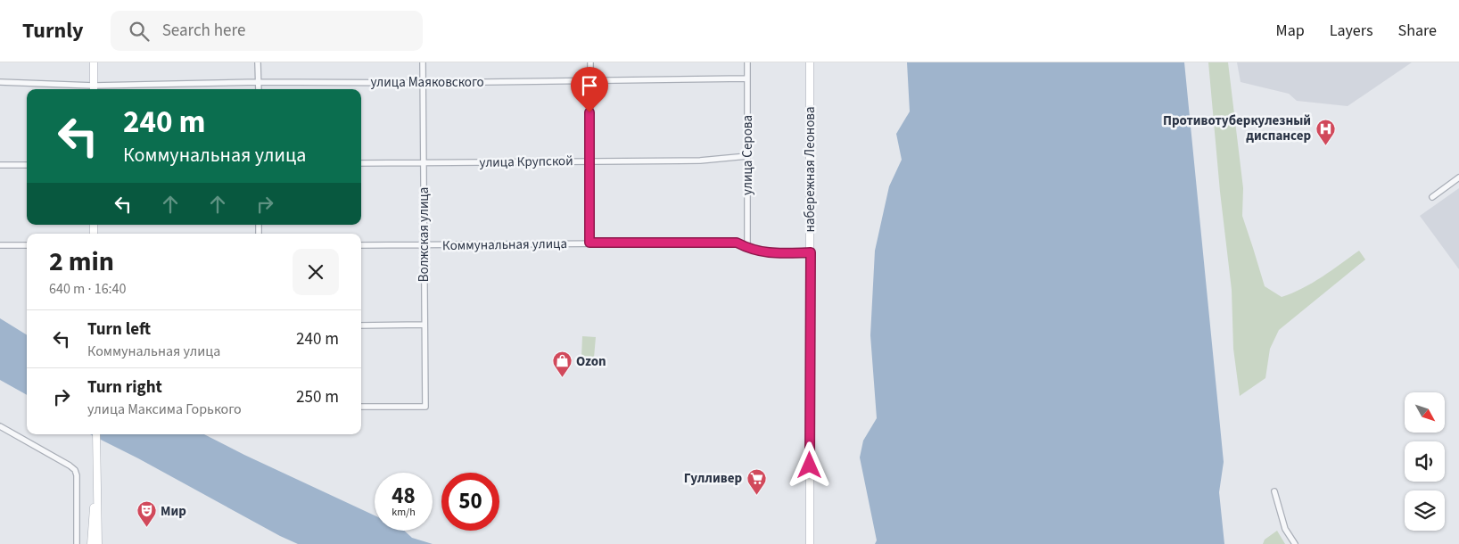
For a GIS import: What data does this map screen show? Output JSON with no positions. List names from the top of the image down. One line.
{"streets":{"main road":["набережная Леонова"],"street":["улица Маяковского","улица Серова","улица Крупской","Волжская улица","Коммунальная улица"]},"crossings":[["улица Маяковского","улица Серова"],["улица Маяковского","Волжская улица"],["улица Серова","улица Крупской"],["улица Серова","Коммунальная улица"],["улица Крупской","Волжская улица"],["набережная Леонова","Коммунальная улица"],["Волжская улица","Коммунальная улица"]],"places":{"hospital":["Противотуберкулезный диспансер"],"shop":["Ozon"],"supermarket":["Гулливер"],"theatre":["Мир"]},"north":"bottom right","page":{"header":"Turnly","search":"Search here","nav":["Map","Layers","Share"],"turn":["240 m","Коммунальная улица"],"heading":["2 min","640 m · 16:40"],"list":[{"name":"Turn left","note":"Коммунальная улица","value":"240 m"},{"name":"Turn right","note":"улица Максима Горького","value":"250 m"}],"speed":"48 km/h","limit":"50"}}
